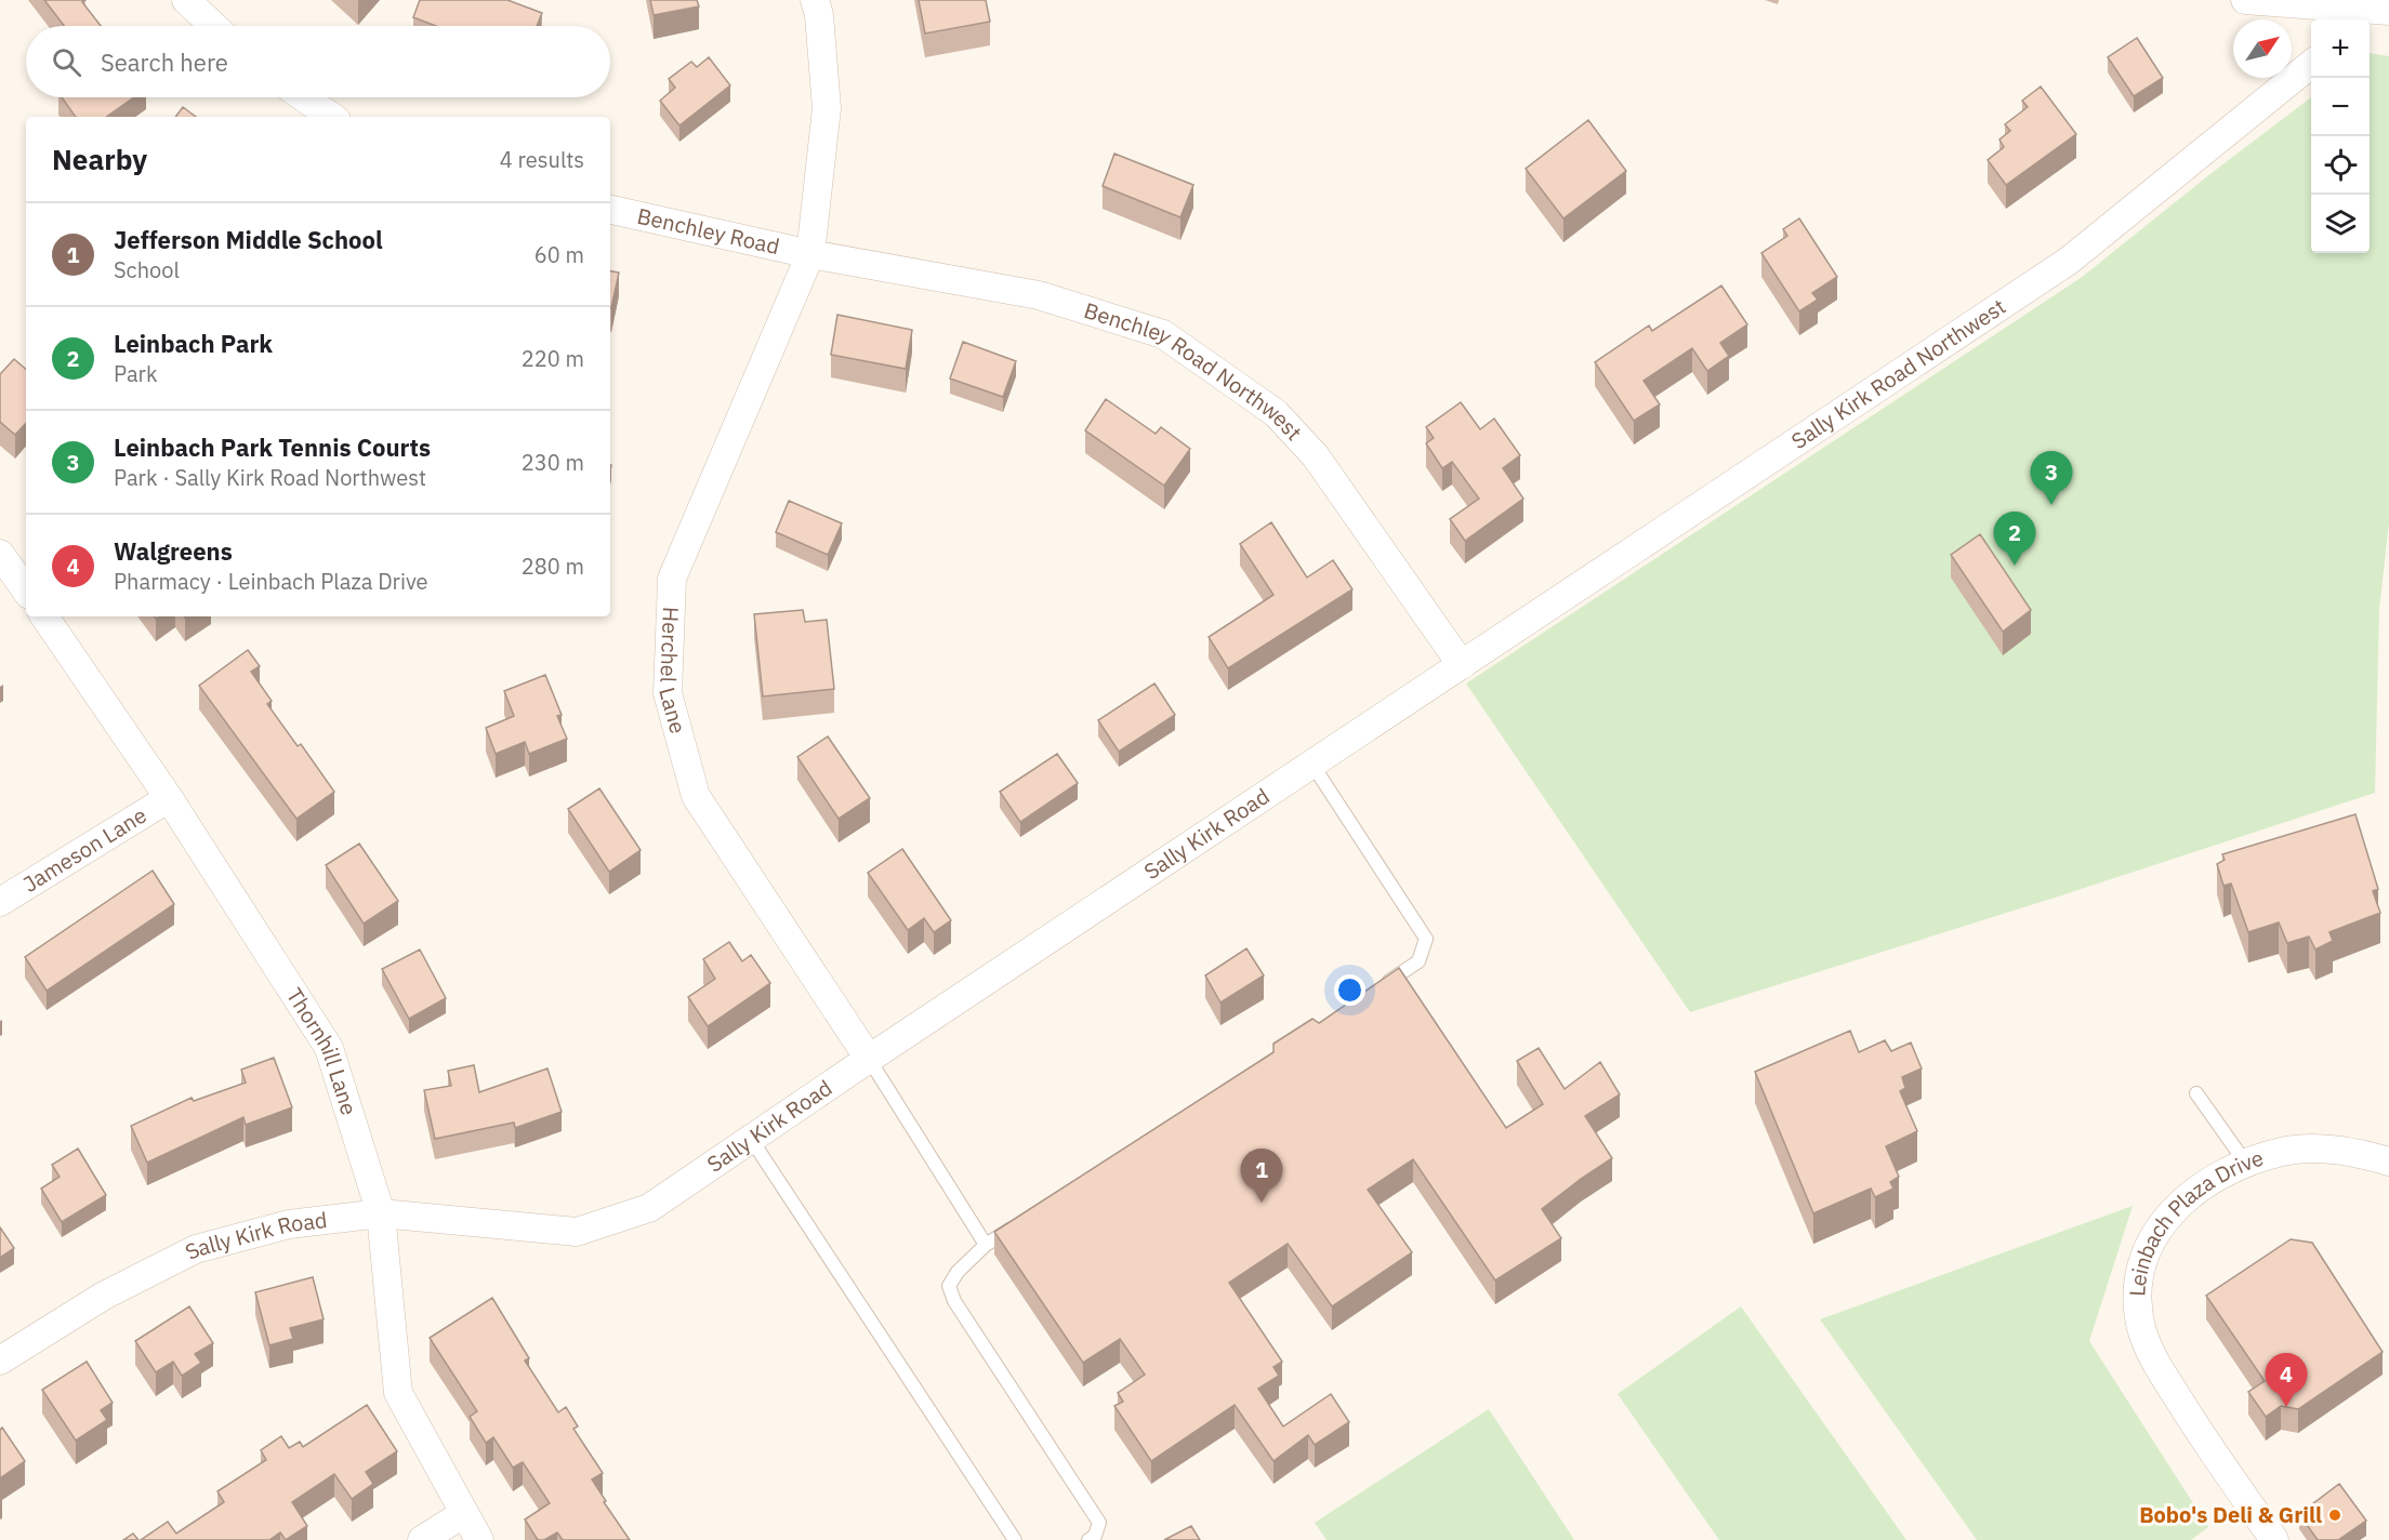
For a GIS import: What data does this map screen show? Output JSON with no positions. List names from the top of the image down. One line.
{"streets":{"street":["Benchley Road","Sally Kirk Road Northwest","Benchley Road Northwest","Herchel Lane","Sally Kirk Road","Jameson Lane","Thornhill Lane","Leinbach Plaza Drive"]},"crossings":[["Benchley Road","Benchley Road Northwest"],["Benchley Road","Herchel Lane"],["Sally Kirk Road Northwest","Benchley Road Northwest"],["Sally Kirk Road Northwest","Sally Kirk Road"],["Benchley Road Northwest","Herchel Lane"],["Benchley Road Northwest","Sally Kirk Road"],["Herchel Lane","Sally Kirk Road"],["Sally Kirk Road","Thornhill Lane"],["Jameson Lane","Thornhill Lane"]],"places":["Bobo's Deli & Grill"],"north":"top right","page":{"map_buttons":["+","−"],"search":"Search here","heading":["Nearby","4 results"],"list":[{"mark":"1","name":"Jefferson Middle School","note":"School","value":"60 m"},{"mark":"2","name":"Leinbach Park","note":"Park","value":"220 m"},{"mark":"3","name":"Leinbach Park Tennis Courts","note":"Park · Sally Kirk Road Northwest","value":"230 m"},{"mark":"4","name":"Walgreens","note":"Pharmacy · Leinbach Plaza Drive","value":"280 m"}],"pins":["3","2","1","4"]}}
